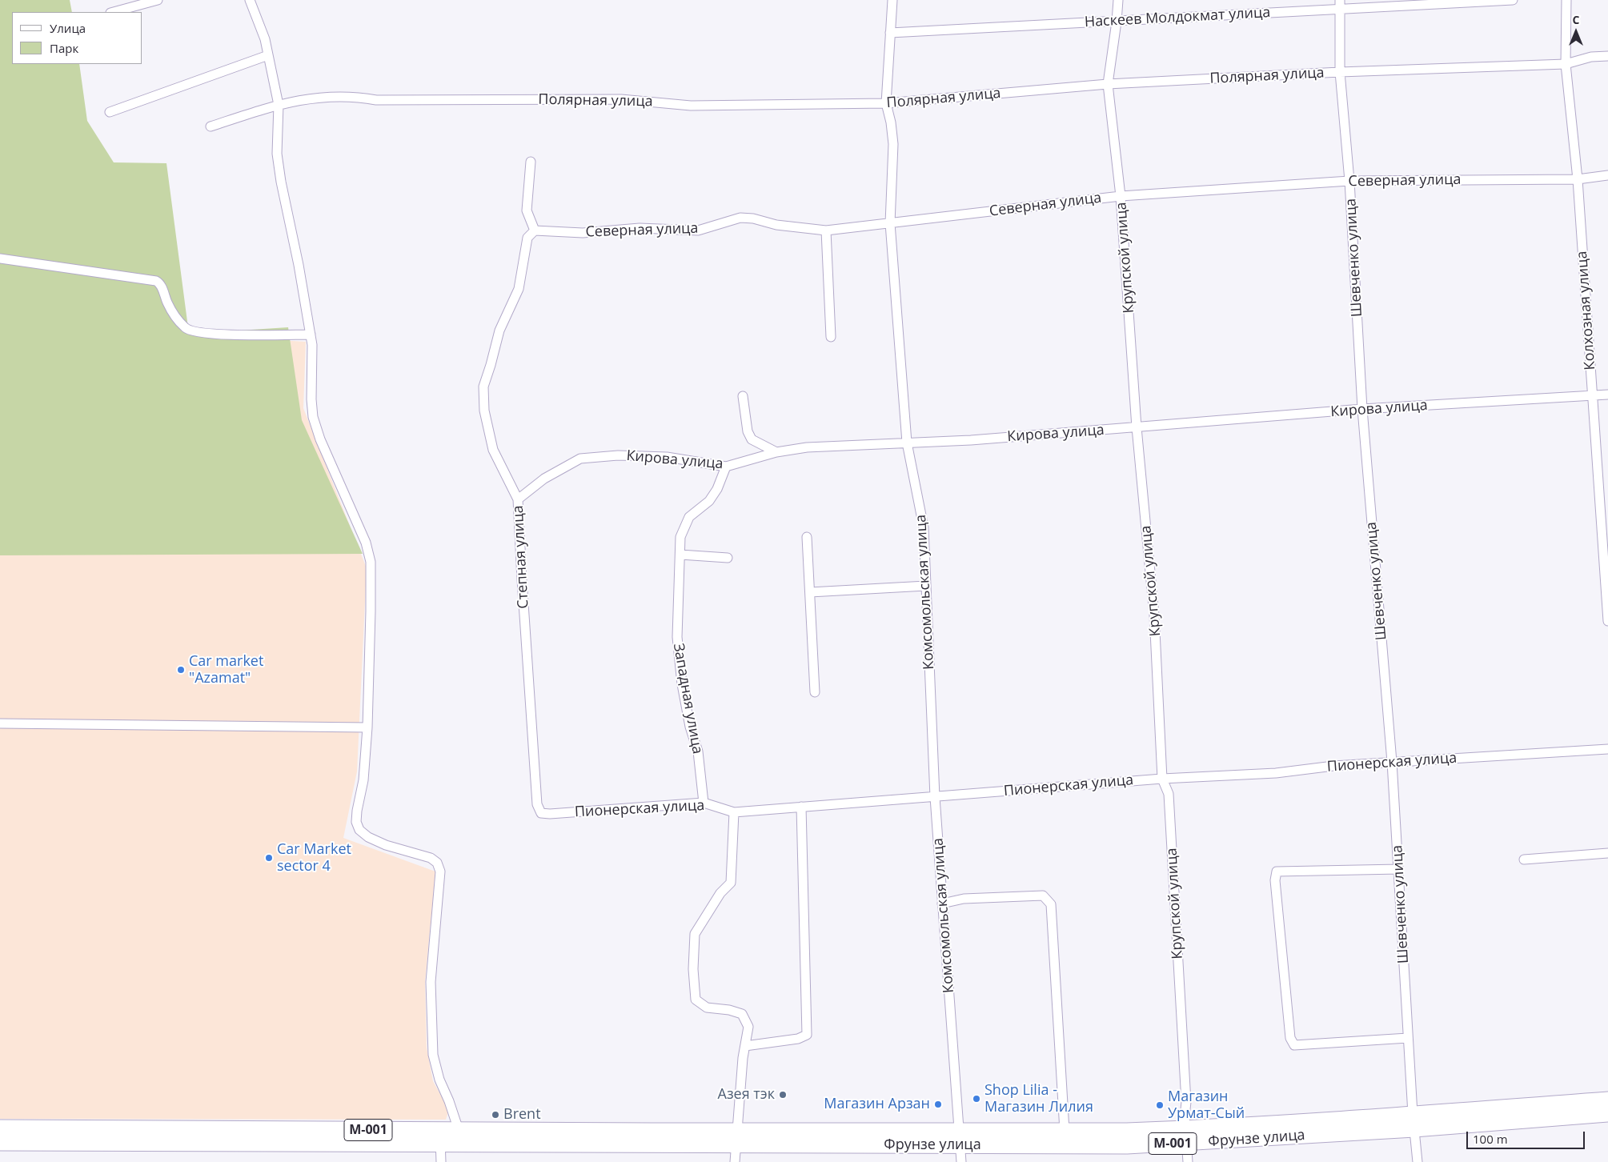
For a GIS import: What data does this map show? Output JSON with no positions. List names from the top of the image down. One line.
{"streets":{"main road":["M-001","Фрунзе улица"],"street":["Наскеев Молдокмат улица","Полярная улица","Северная улица","Крупской улица","Шевченко улица","Колхозная улица","Кирова улица","Степная улица","Комсомольская улица","Западная улица","Пионерская улица"]},"crossings":[["Наскеев Молдокмат улица","Крупской улица"],["Наскеев Молдокмат улица","Шевченко улица"],["Наскеев Молдокмат улица","Комсомольская улица"],["Полярная улица","Крупской улица"],["Полярная улица","Шевченко улица"],["Полярная улица","Колхозная улица"],["Полярная улица","Комсомольская улица"],["Северная улица","Крупской улица"],["Северная улица","Шевченко улица"],["Северная улица","Колхозная улица"],["Северная улица","Степная улица"],["Северная улица","Комсомольская улица"],["Крупской улица","Кирова улица"],["Крупской улица","Пионерская улица"],["Крупской улица","Фрунзе улица"],["Шевченко улица","Кирова улица"],["Шевченко улица","Пионерская улица"],["Шевченко улица","Фрунзе улица"],["Колхозная улица","Кирова улица"],["Кирова улица","Степная улица"],["Кирова улица","Комсомольская улица"],["Кирова улица","Западная улица"],["Степная улица","Пионерская улица"],["Комсомольская улица","Пионерская улица"],["Комсомольская улица","Фрунзе улица"],["Западная улица","Пионерская улица"],["M-001","Фрунзе улица"]],"places":["Car market \"Azamat\"","Car Market sector 4","Азея тэк","Shop Lilia - Магазин Лилия","Магазин Арзан","Магазин Урмат-Сый","Brent"],"legend":["Улица","Парк"],"scale_bar":"100 m","north":"top"}
